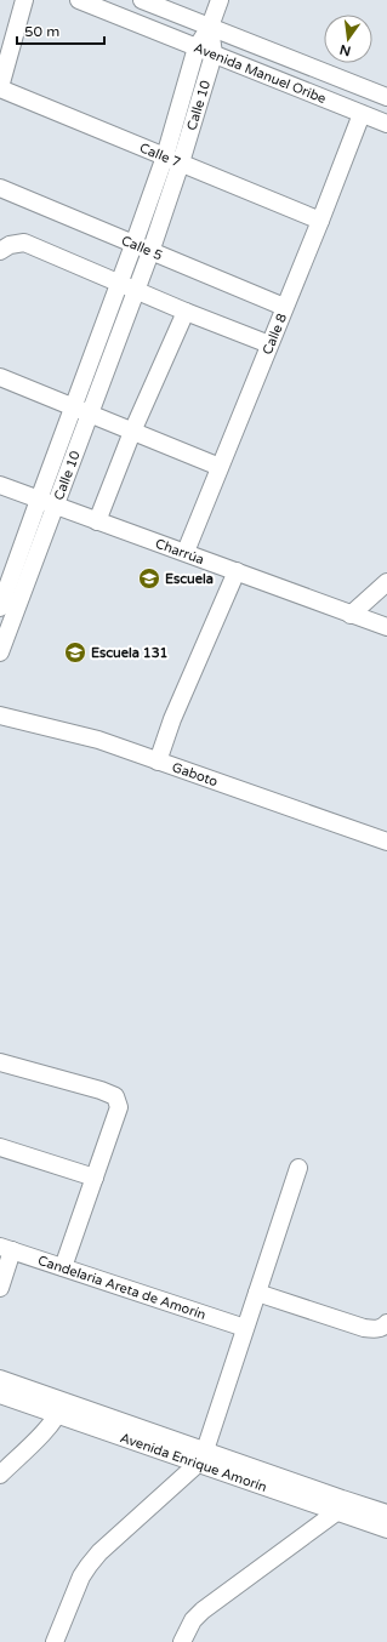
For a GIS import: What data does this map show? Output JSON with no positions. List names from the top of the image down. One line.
{"streets":{"street":["Avenida Manuel Oribe","Calle 10","Calle 7","Calle 5","Calle 8","Charrúa","Gaboto","Candelaria Areta de Amorín","Avenida Enrique Amorín"]},"crossings":[["Avenida Manuel Oribe","Calle 10"],["Avenida Manuel Oribe","Calle 8"],["Calle 10","Calle 7"],["Calle 10","Calle 5"],["Calle 10","Charrúa"],["Calle 7","Calle 8"],["Calle 5","Calle 8"],["Calle 8","Charrúa"]],"places":{"school or university":["Escuela","Escuela 131"]},"scale_bar":"50 m","north":"bottom"}
